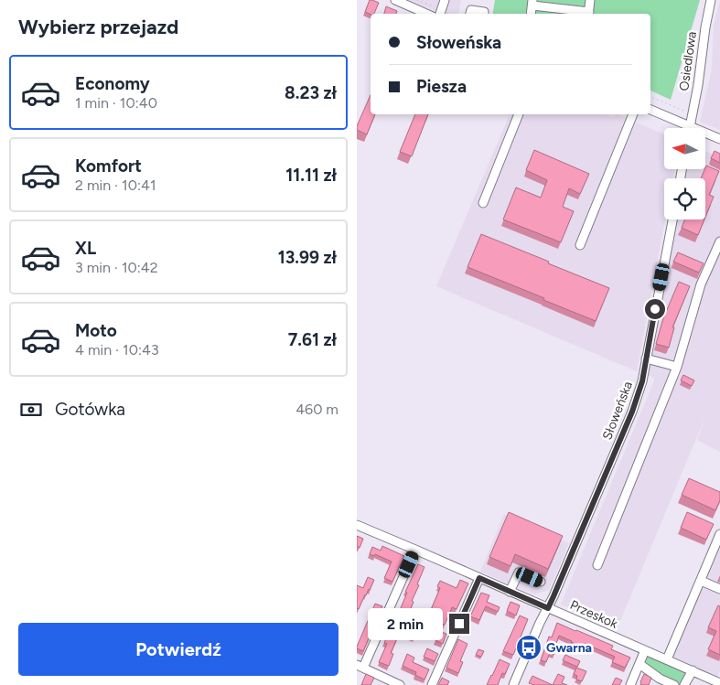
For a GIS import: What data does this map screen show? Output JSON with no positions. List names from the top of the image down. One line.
{"streets":{"street":["Osiedlowa","Słoweńska","Przeskok"]},"crossings":[["Słoweńska","Przeskok"]],"places":{"bus stop":["Gwarna"]},"north":"left","page":{"heading":"Wybierz przejazd","banner":["Słoweńska","Piesza"],"list":[{"name":"Economy","note":"1 min · 10:40","value":"8.23 zł"},{"name":"Komfort","note":"2 min · 10:41","value":"11.11 zł"},{"name":"XL","note":"3 min · 10:42","value":"13.99 zł"},{"name":"Moto","note":"4 min · 10:43","value":"7.61 zł"}],"pay":["Gotówka","460 m"],"bubble":"2 min","buttons":"Potwierdź"}}
